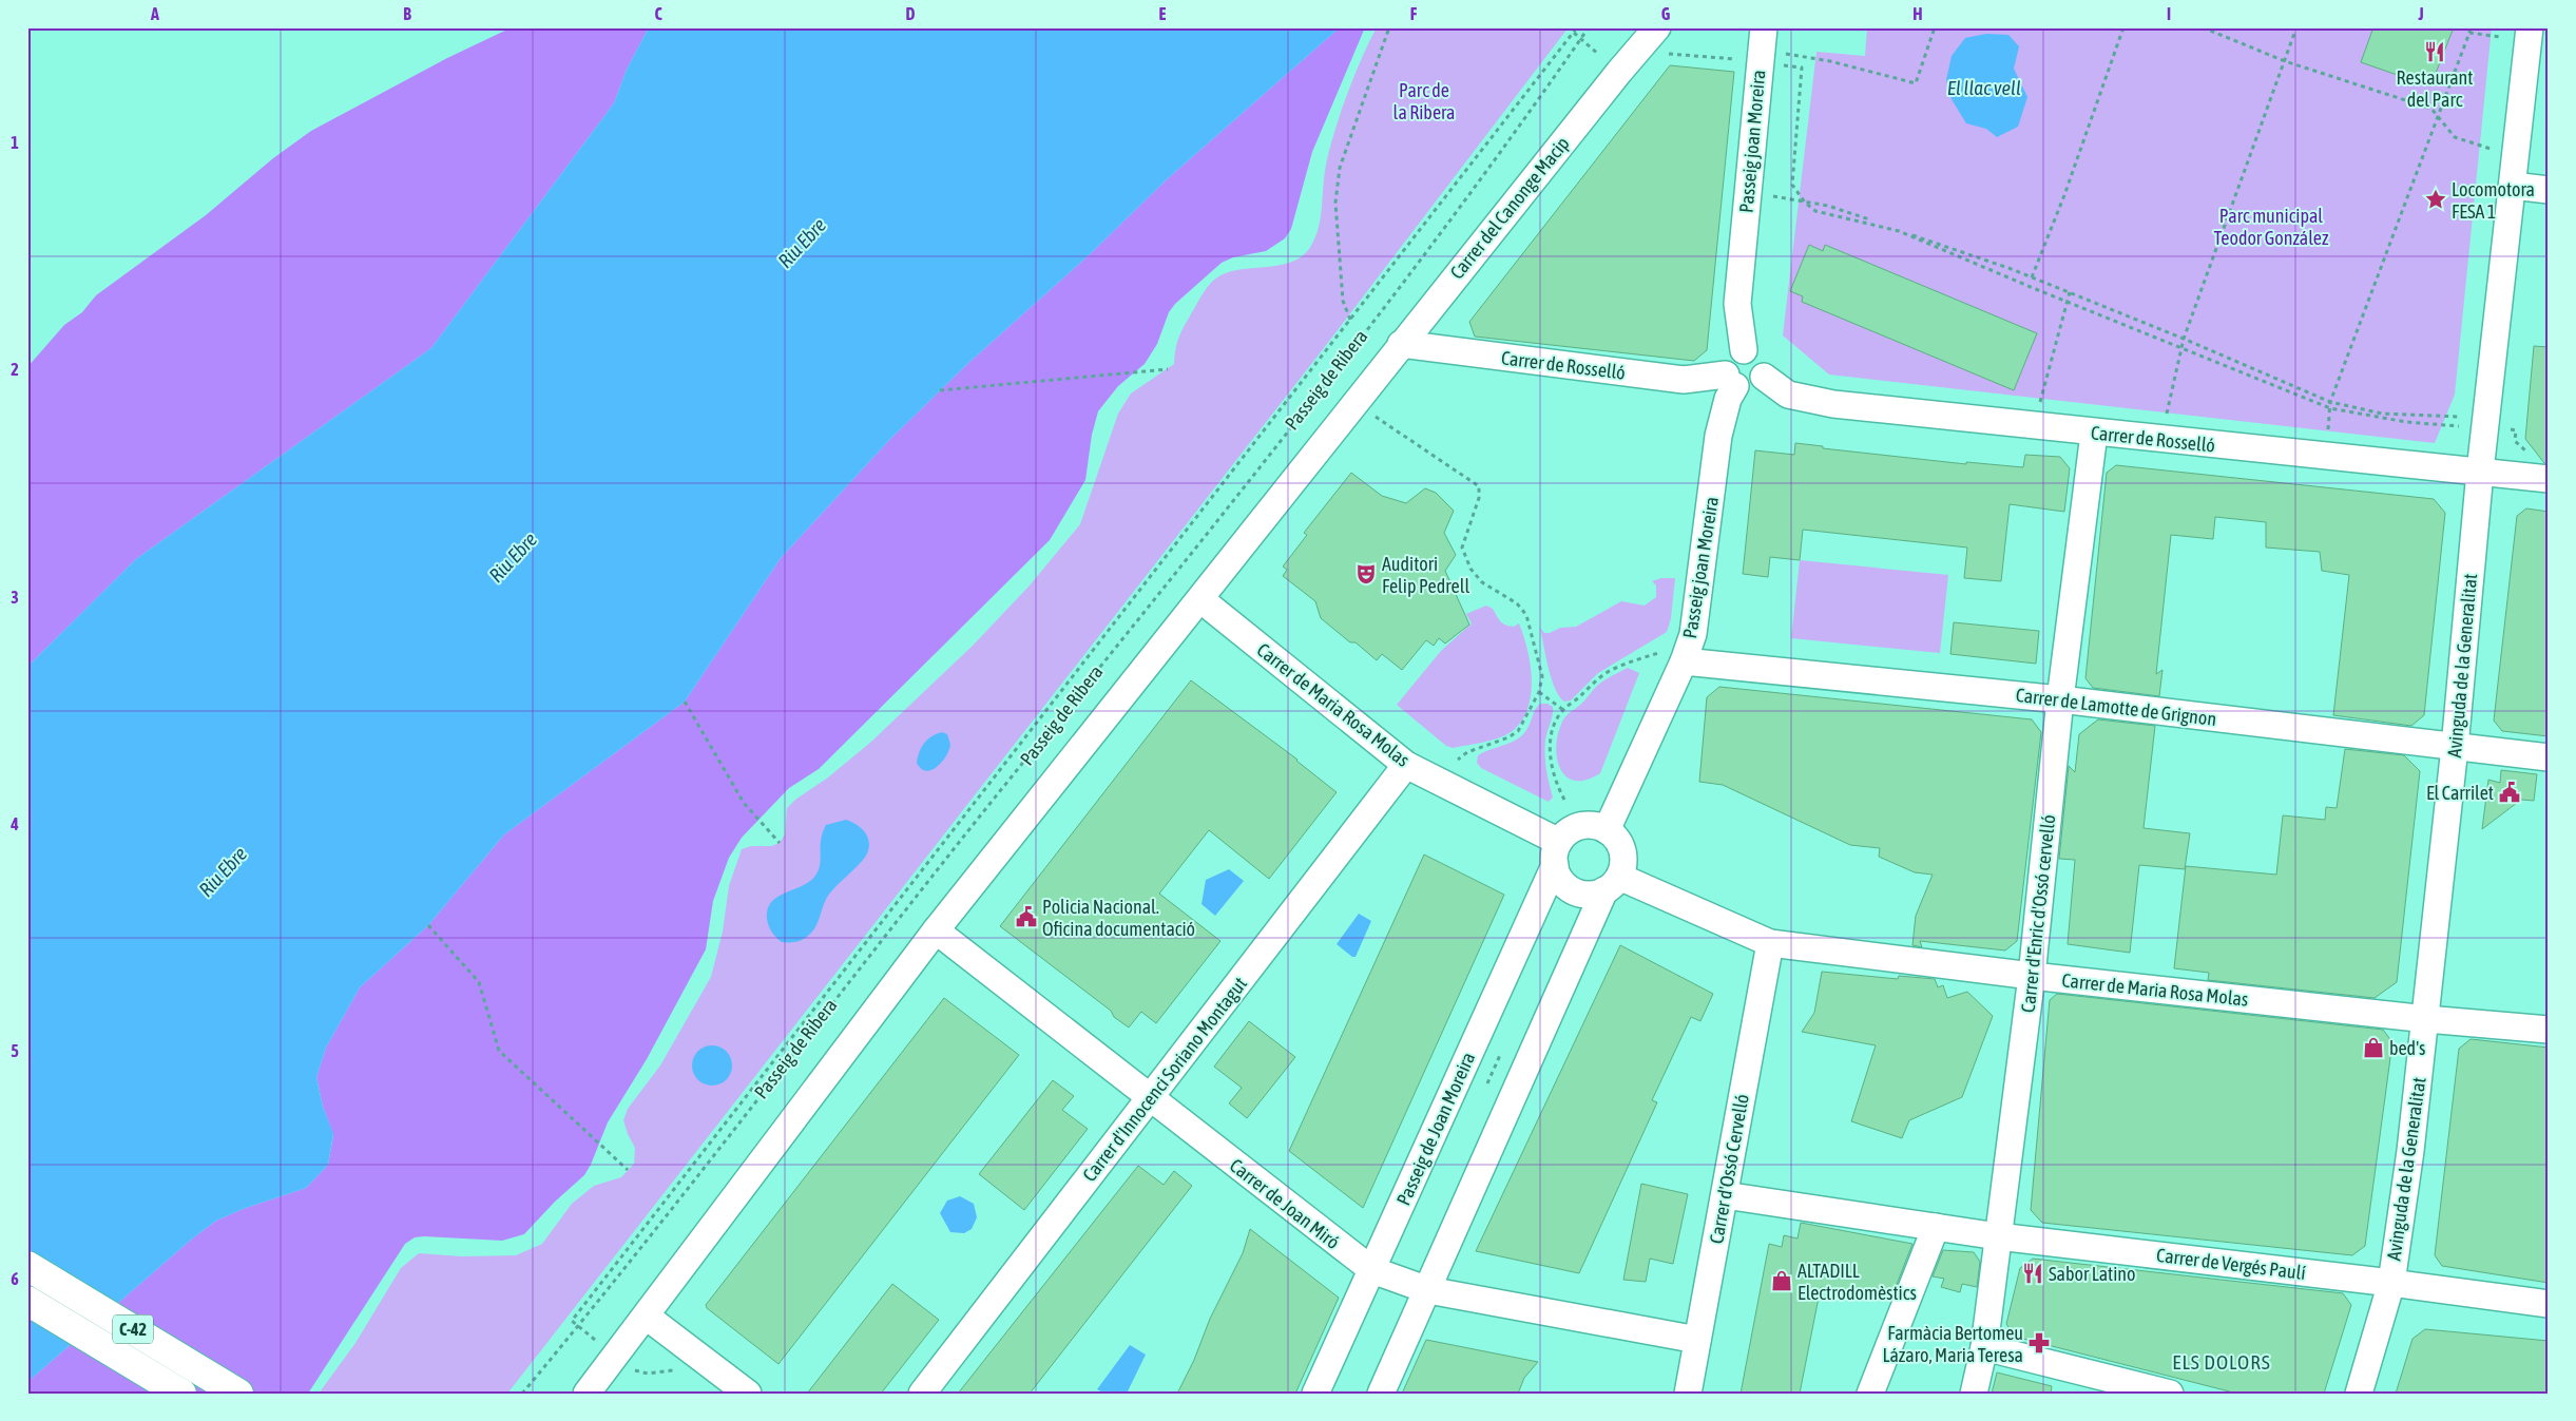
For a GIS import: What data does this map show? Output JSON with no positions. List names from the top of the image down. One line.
{"streets":{"main road":["C-42"],"street":["Passeig joan Moreira","Carrer del Canonge Macip","Carrer de Rosselló","Passeig de Ribera","Avinguda de la Generalitat","Carrer de Maria Rosa Molas","Carrer de Lamotte de Grignon","Carrer d'Enric d'Ossó cervelló","Carrer d'Innocenci Soriano Montagut","Passeig de Joan Moreira","Carrer d'Ossó Cervelló","Carrer de Joan Miró","Carrer de Vergés Paulí"]},"crossings":[["Passeig joan Moreira","Carrer de Rosselló"],["Passeig joan Moreira","Carrer de Maria Rosa Molas"],["Passeig joan Moreira","Carrer de Lamotte de Grignon"],["Passeig joan Moreira","Passeig de Joan Moreira"],["Carrer del Canonge Macip","Carrer de Rosselló"],["Carrer del Canonge Macip","Passeig de Ribera"],["Carrer de Rosselló","Passeig de Ribera"],["Carrer de Rosselló","Avinguda de la Generalitat"],["Carrer de Rosselló","Carrer d'Enric d'Ossó cervelló"],["Passeig de Ribera","Carrer de Maria Rosa Molas"],["Passeig de Ribera","Carrer de Joan Miró"],["Avinguda de la Generalitat","Carrer de Maria Rosa Molas"],["Avinguda de la Generalitat","Carrer de Lamotte de Grignon"],["Avinguda de la Generalitat","Carrer de Vergés Paulí"],["Carrer de Maria Rosa Molas","Carrer d'Enric d'Ossó cervelló"],["Carrer de Maria Rosa Molas","Carrer d'Innocenci Soriano Montagut"],["Carrer de Maria Rosa Molas","Passeig de Joan Moreira"],["Carrer de Maria Rosa Molas","Carrer d'Ossó Cervelló"],["Carrer de Lamotte de Grignon","Carrer d'Enric d'Ossó cervelló"],["Carrer d'Enric d'Ossó cervelló","Carrer de Vergés Paulí"],["Carrer d'Innocenci Soriano Montagut","Carrer de Joan Miró"],["Passeig de Joan Moreira","Carrer de Joan Miró"],["Carrer d'Ossó Cervelló","Carrer de Joan Miró"],["Carrer d'Ossó Cervelló","Carrer de Vergés Paulí"]],"districts":["ELS DOLORS"],"water":["El llac vell","Riu Ebre"],"parks":["Parc de la Ribera","Parc municipal Teodor González"],"places":{"restaurant":["Restaurant del Parc","Sabor Latino"],"place":["Locomotora FESA 1"],"theatre":["Auditori Felip Pedrell"],"public building":["El Carrilet","Policia Nacional. Oficina documentació"],"shop":["bed's","ALTADILL Electrodomèstics"],"pharmacy":["Farmàcia Bertomeu Lázaro, Maria Teresa"]},"grid":{"columns":["A","B","C","D","E","F","G","H","I","J"],"rows":["1","2","3","4","5","6"]}}
